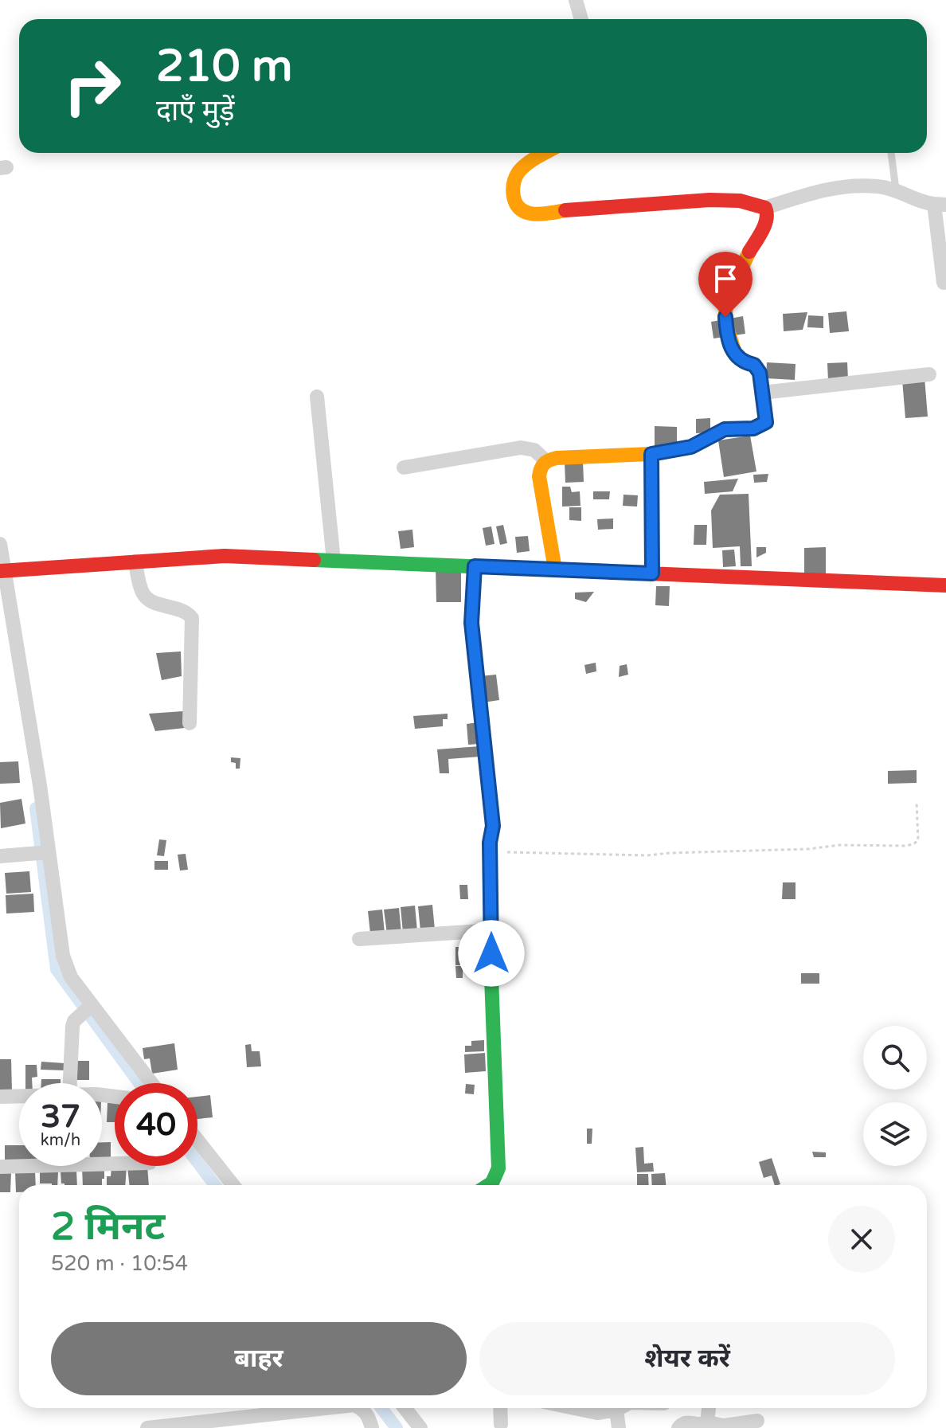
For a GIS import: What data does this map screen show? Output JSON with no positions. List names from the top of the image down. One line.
{"page":{"turn":["210 m","दाएँ मुड़ें"],"speed":"37 km/h","limit":"40","heading":["2 मिनट","520 m · 10:54"],"buttons":["बाहर","शेयर करें"]}}
